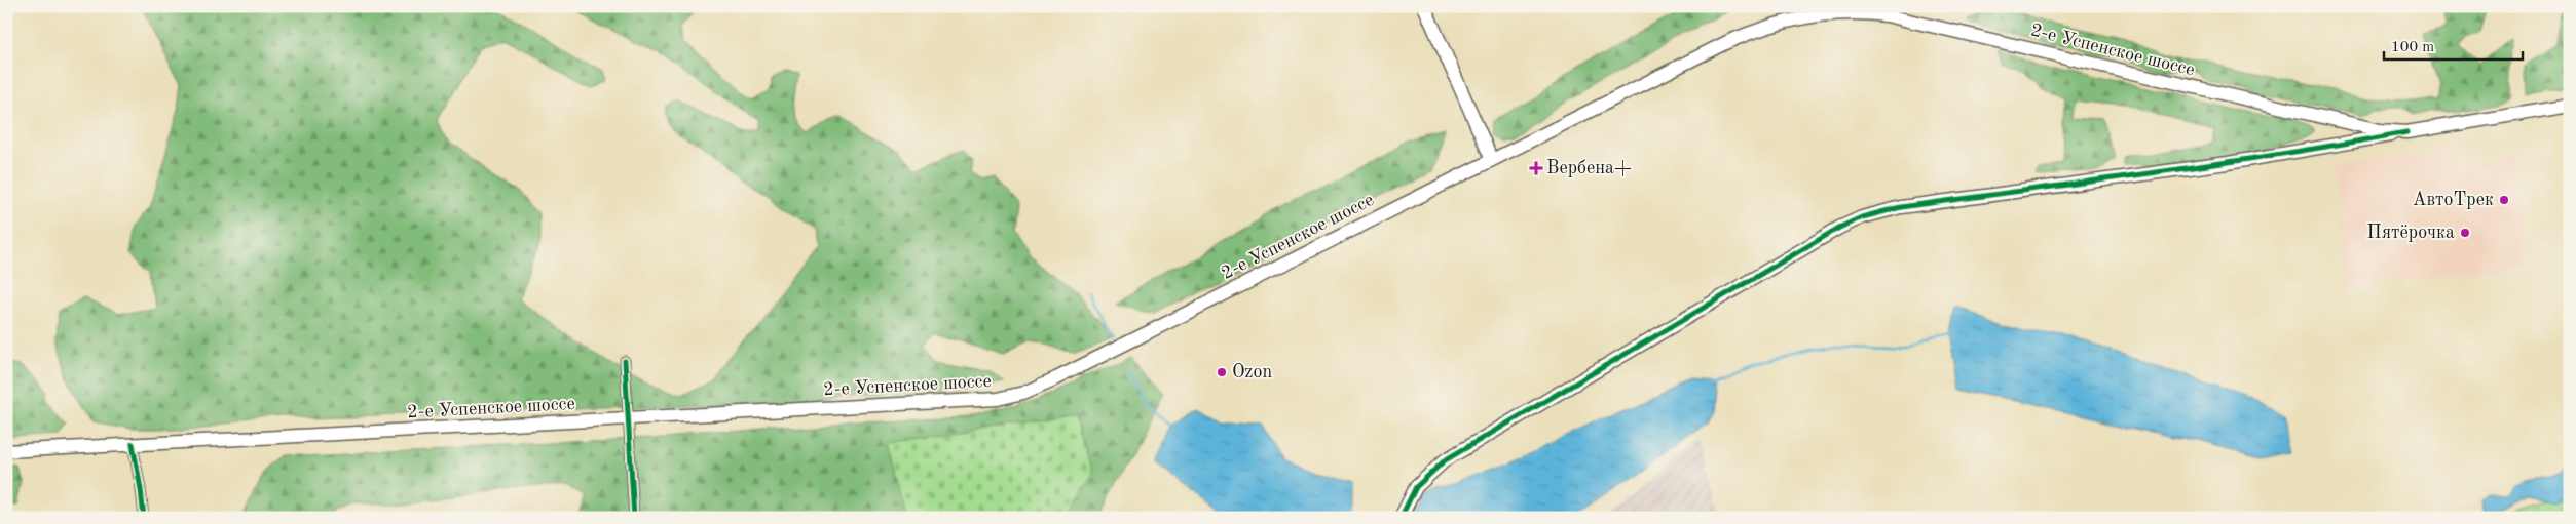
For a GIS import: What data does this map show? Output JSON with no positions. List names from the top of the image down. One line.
{"streets":{"main road":["2-е Успенское шоссе"]},"places":{"health":["Вербена+"],"other":["АвтоТрек","Пятёрочка","Ozon"]},"scale_bar":"100 m"}
